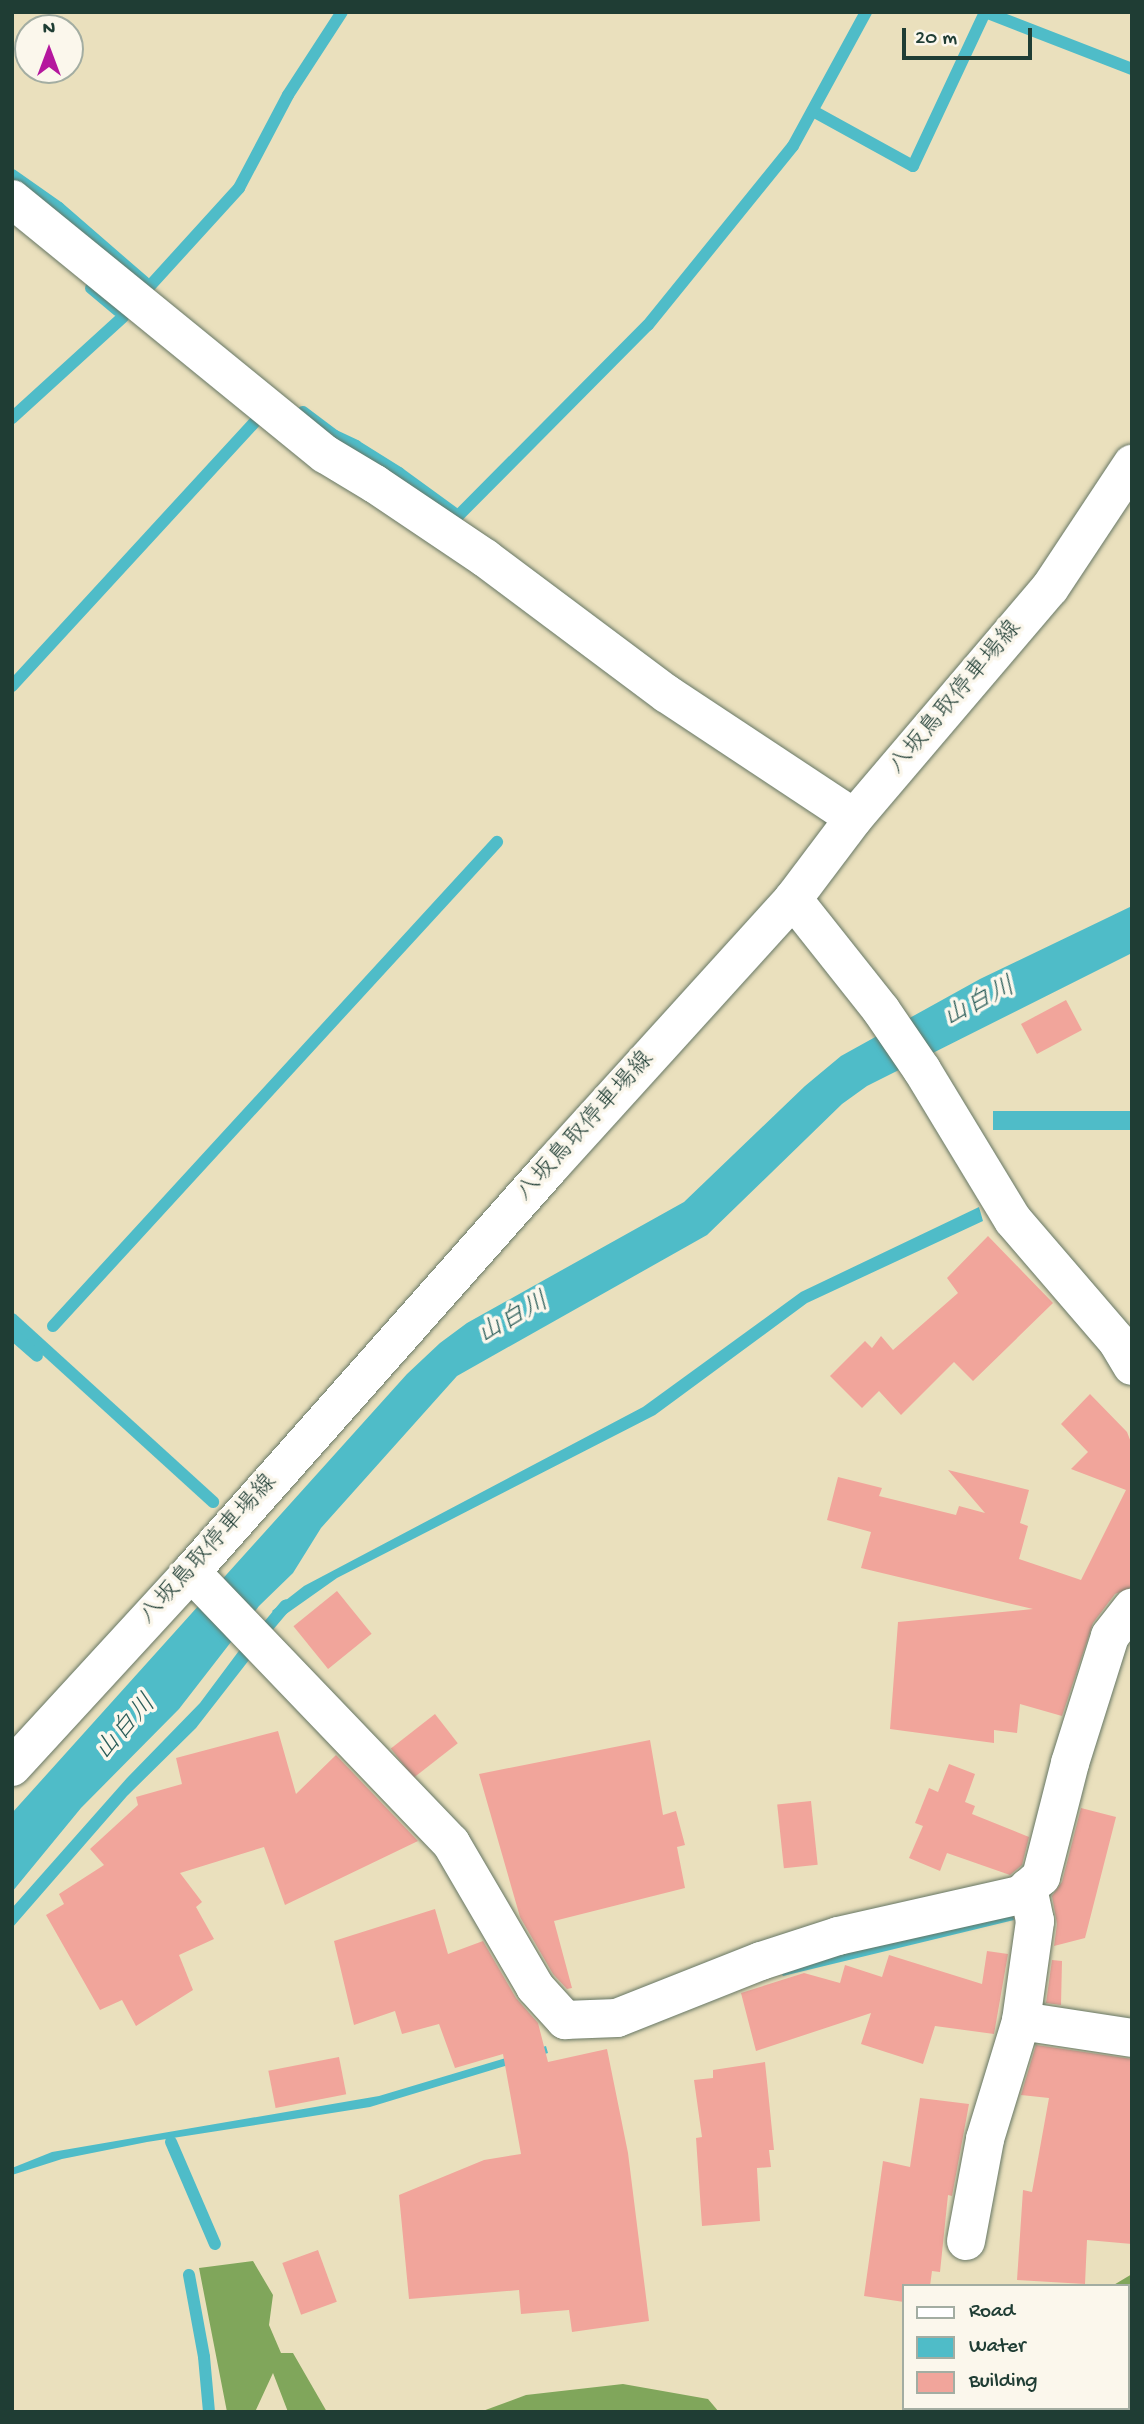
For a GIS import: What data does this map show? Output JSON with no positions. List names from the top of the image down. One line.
{"streets":{"street":["八坂鳥取停車場線"]},"water":["山白川"],"legend":["Road","Water","Building"],"scale_bar":"20 m","north":"top"}
